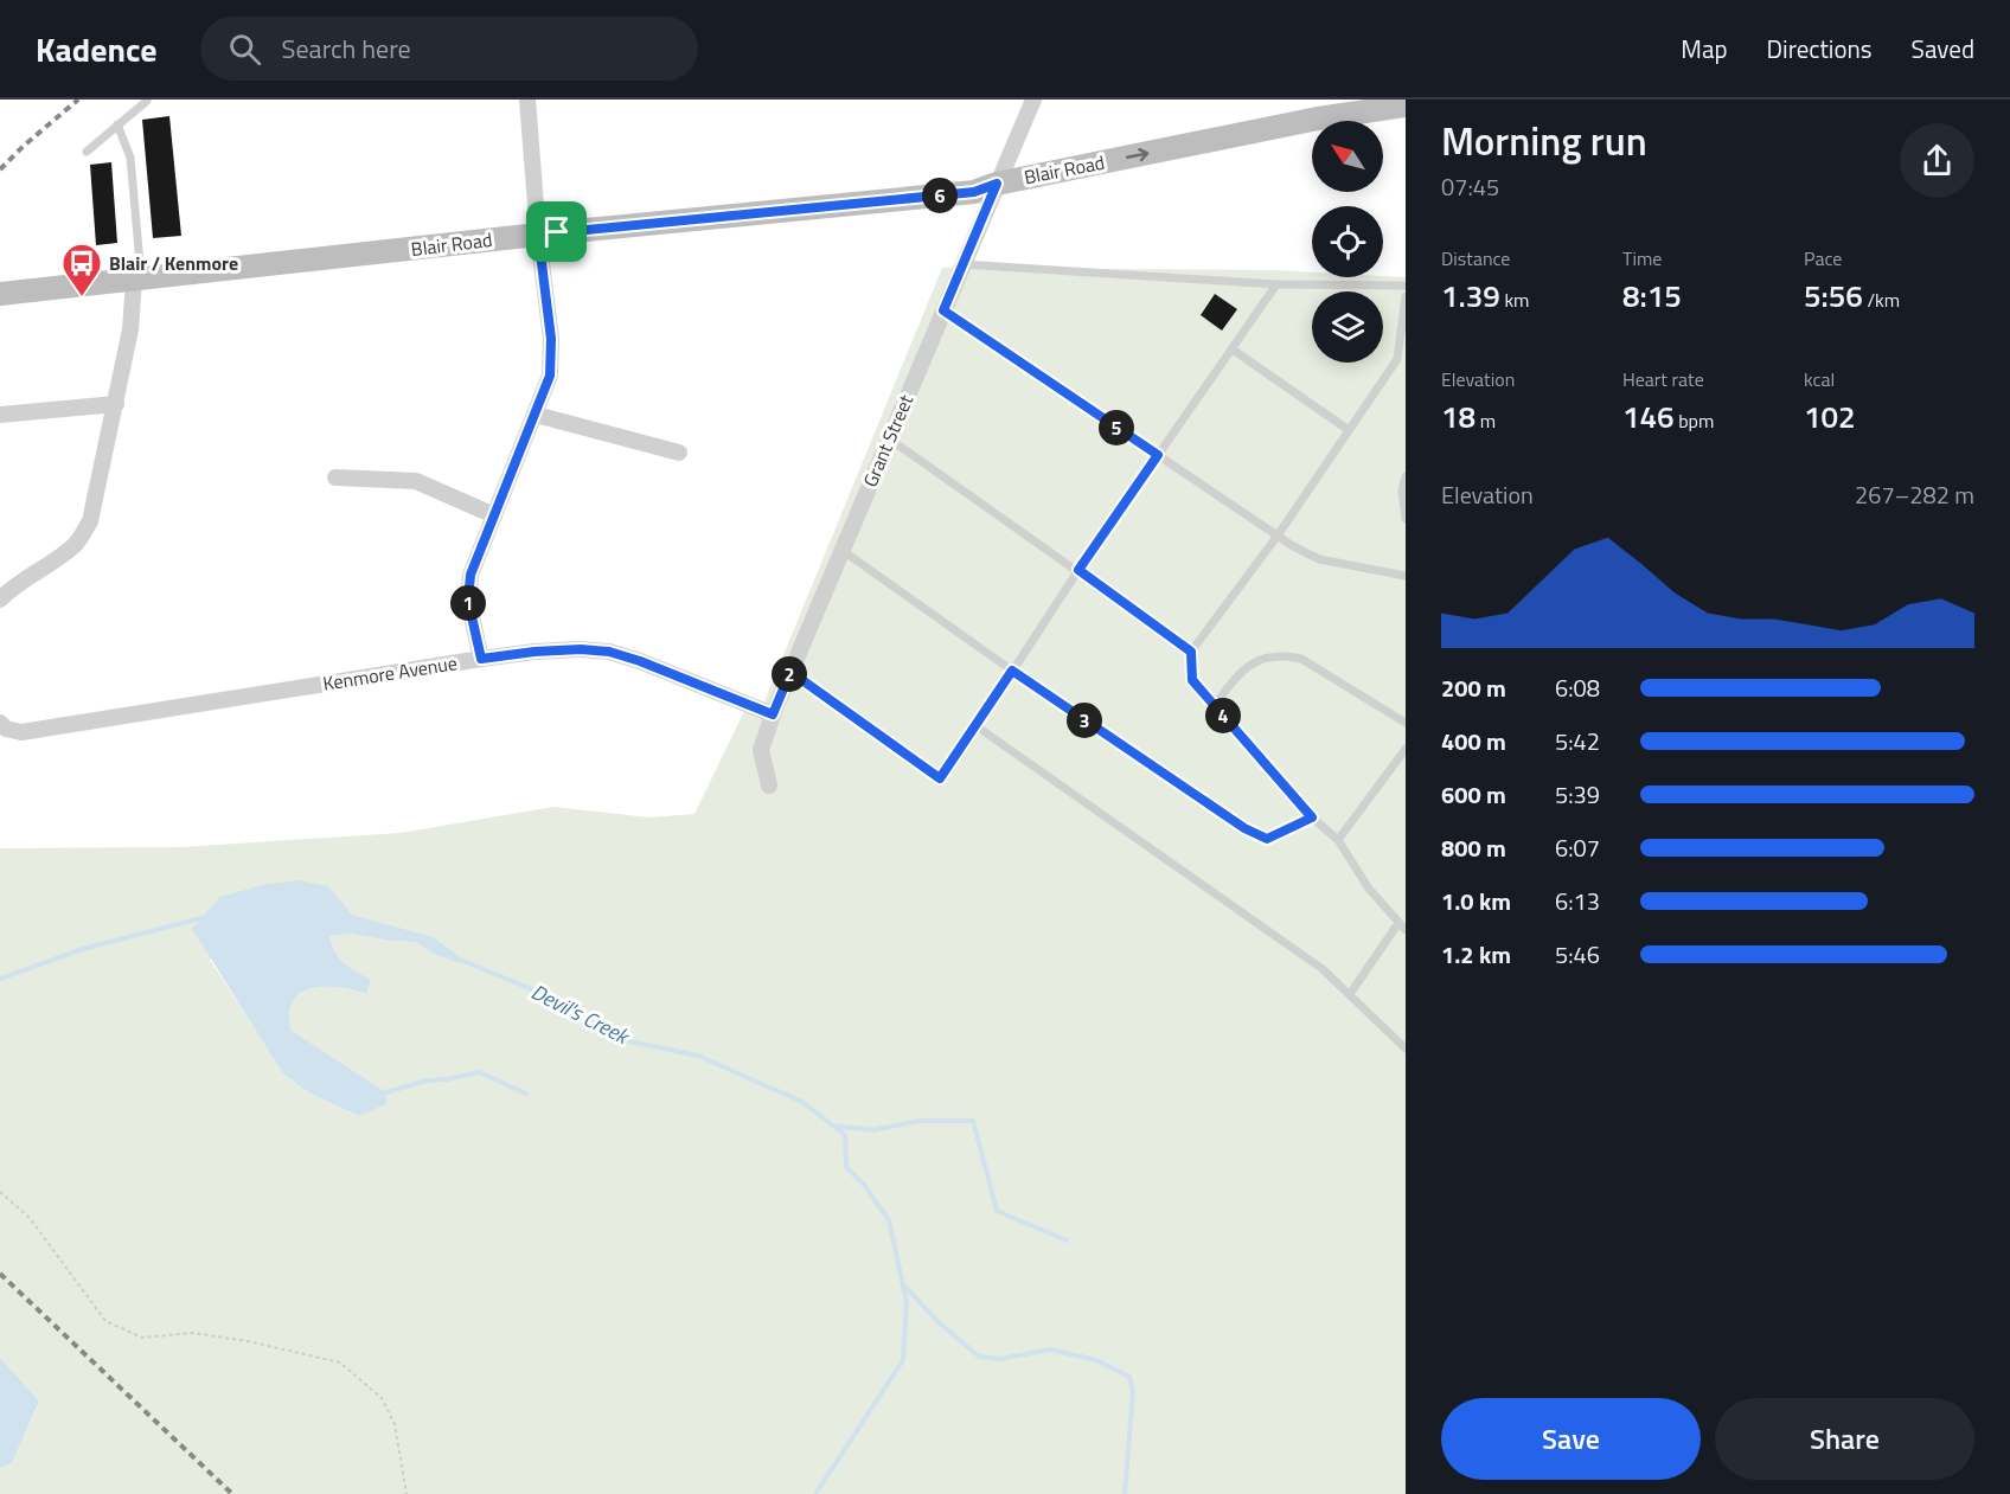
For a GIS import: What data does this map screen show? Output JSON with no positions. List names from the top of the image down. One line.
{"streets":{"street":["Blair Road","Grant Street","Kenmore Avenue"]},"crossings":[["Blair Road","Grant Street"],["Grant Street","Kenmore Avenue"]],"water":["Devil's Creek"],"places":{"bus stop":["Blair / Kenmore"]},"north":"top left","page":{"header":"Kadence","search":"Search here","nav":["Map","Directions","Saved"],"heading":["Morning run","07:45"],"pins":["6","5","1","2","4","3"],"stats":[["Distance","1.39 km"],["Time","8:15"],["Pace","5:56 /km"],["Elevation","18 m"],["Heart rate","146 bpm"],["kcal","102"]],"chart":["Elevation","267–282 m"],"list":[{"name":"200 m","note":"6:08"},{"name":"400 m","note":"5:42"},{"name":"600 m","note":"5:39"},{"name":"800 m","note":"6:07"},{"name":"1.0 km","note":"6:13"},{"name":"1.2 km","note":"5:46"}],"buttons":["Save","Share"]}}
